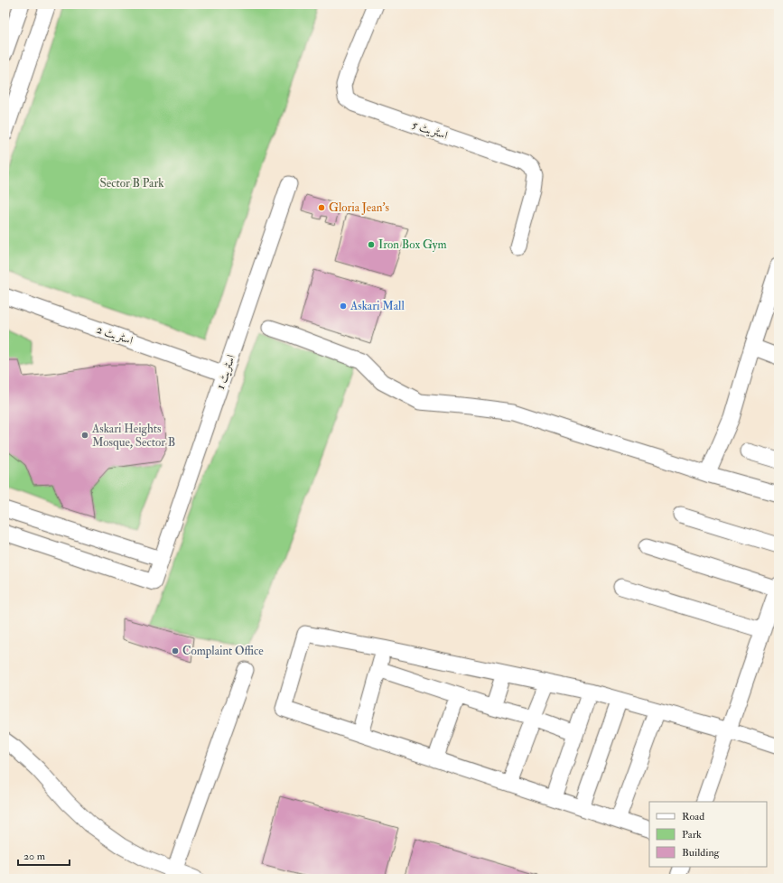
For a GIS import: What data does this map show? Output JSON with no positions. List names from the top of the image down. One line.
{"streets":{"street":["اسٹریٹ 5","اسٹریٹ 2","اسٹریٹ 1"]},"crossings":[["اسٹریٹ 2","اسٹریٹ 1"]],"parks":["Sector B Park"],"places":["Gloria Jean's","Iron Box Gym","Askari Mall","Askari Heights Mosque, Sector B","Complaint Office"],"legend":["Road","Park","Building"],"scale_bar":"20 m"}
